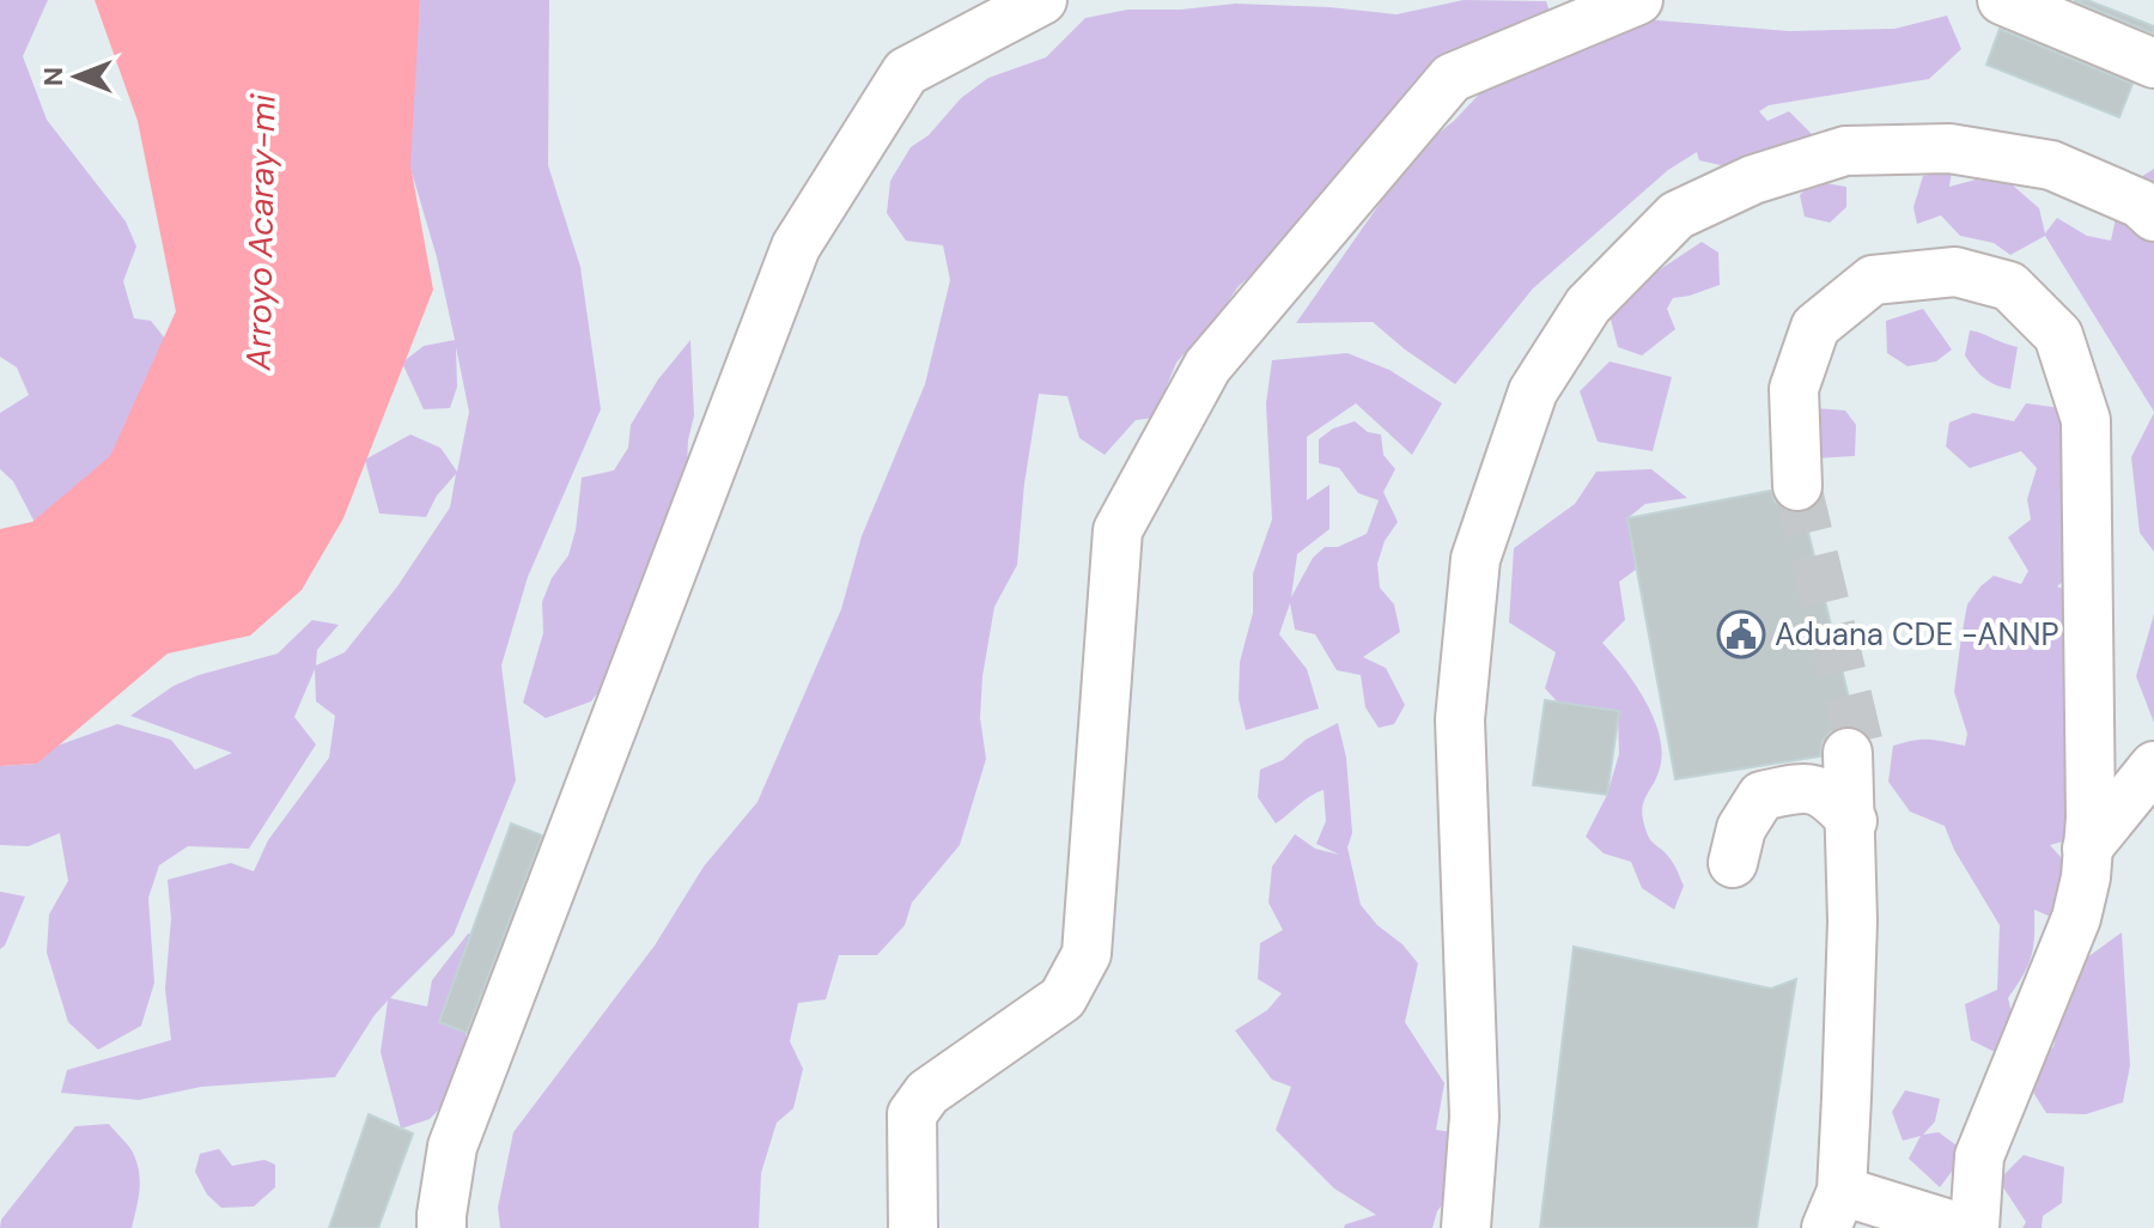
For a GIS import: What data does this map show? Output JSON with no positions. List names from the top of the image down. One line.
{"water":["Arroyo Acaray-mi"],"places":{"public building":["Aduana CDE -ANNP"]},"north":"left"}
